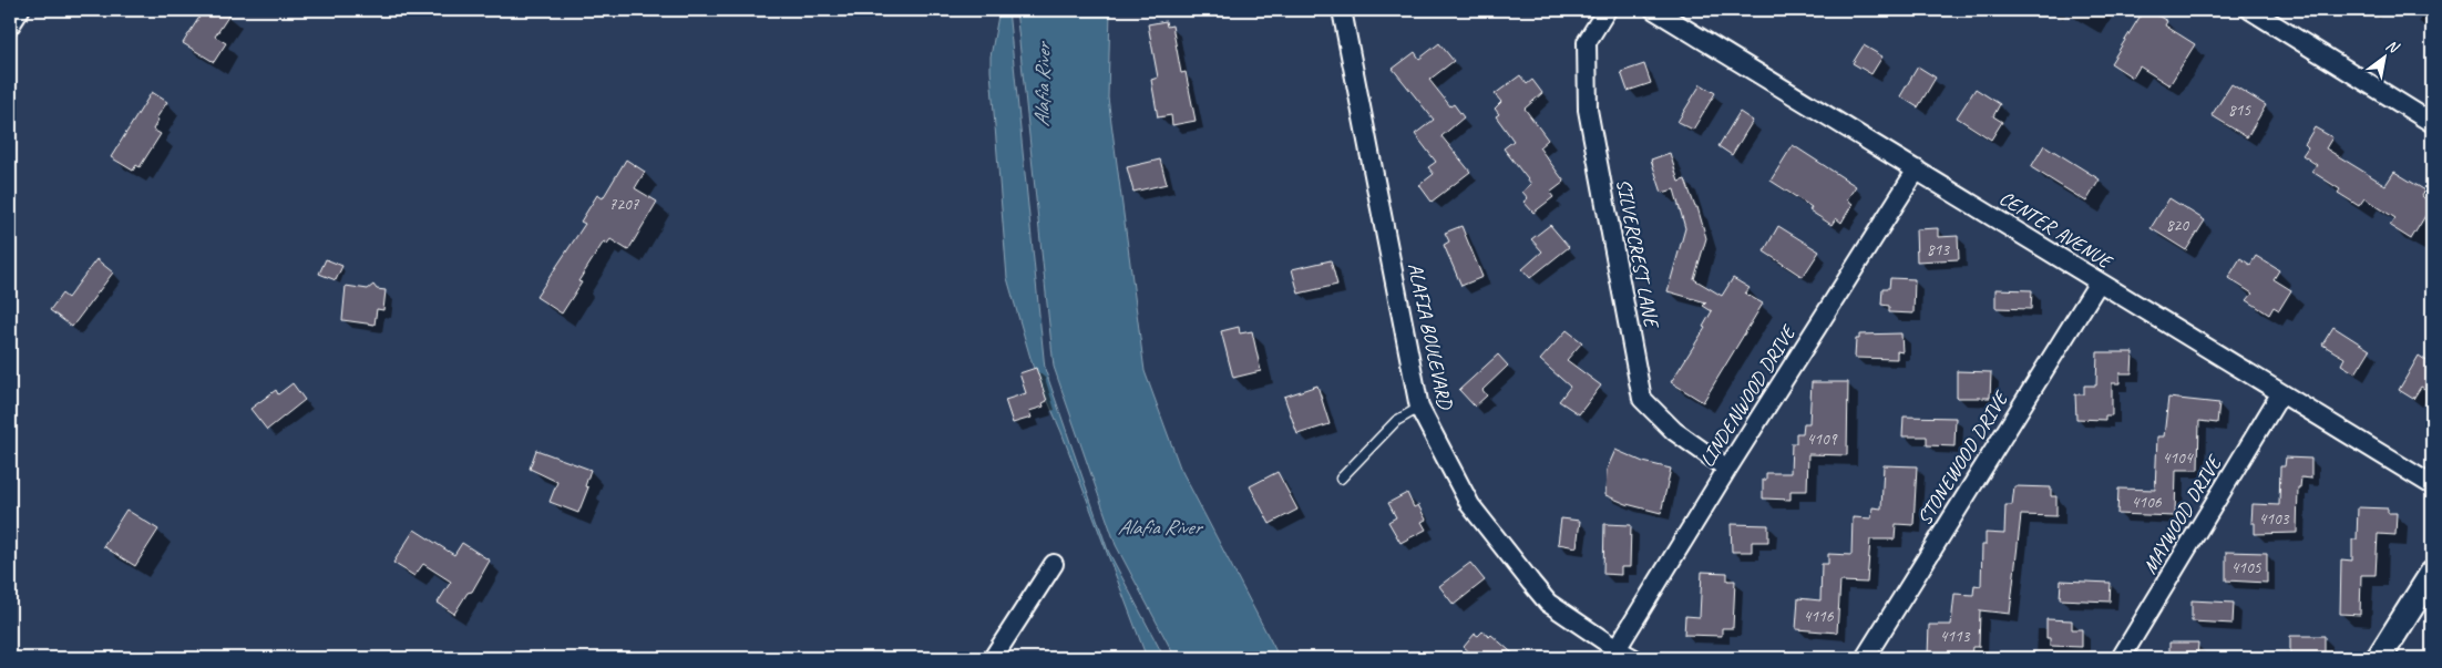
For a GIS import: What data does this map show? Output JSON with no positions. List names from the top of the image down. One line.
{"streets":{"street":["CENTER AVENUE","SILVERCREST LANE","ALAFIA BOULEVARD","LINDENWOOD DRIVE","STONEWOOD DRIVE","MAYWOOD DRIVE"]},"crossings":[["CENTER AVENUE","LINDENWOOD DRIVE"],["CENTER AVENUE","STONEWOOD DRIVE"],["CENTER AVENUE","MAYWOOD DRIVE"],["SILVERCREST LANE","LINDENWOOD DRIVE"],["ALAFIA BOULEVARD","LINDENWOOD DRIVE"]],"water":["Alafia River"],"house_numbers":["815","7207","820","813","4109","4104","4106","4103","4105","4116","4113"],"north":"top right"}
